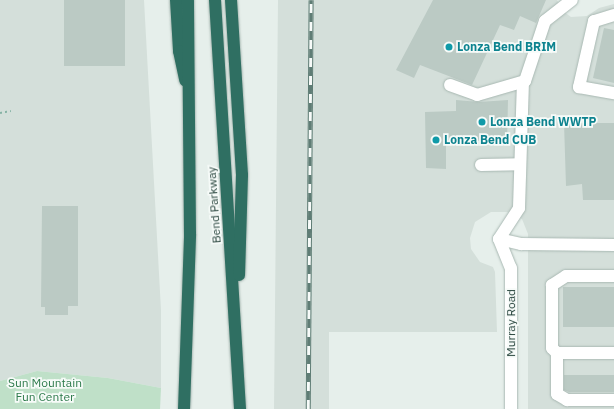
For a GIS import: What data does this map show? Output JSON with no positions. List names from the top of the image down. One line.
{"streets":{"highway":["Bend Parkway"],"street":["Murray Road"]},"parks":["Sun Mountain Fun Center"],"places":["Lonza Bend BRIM","Lonza Bend WWTP","Lonza Bend CUB"]}
